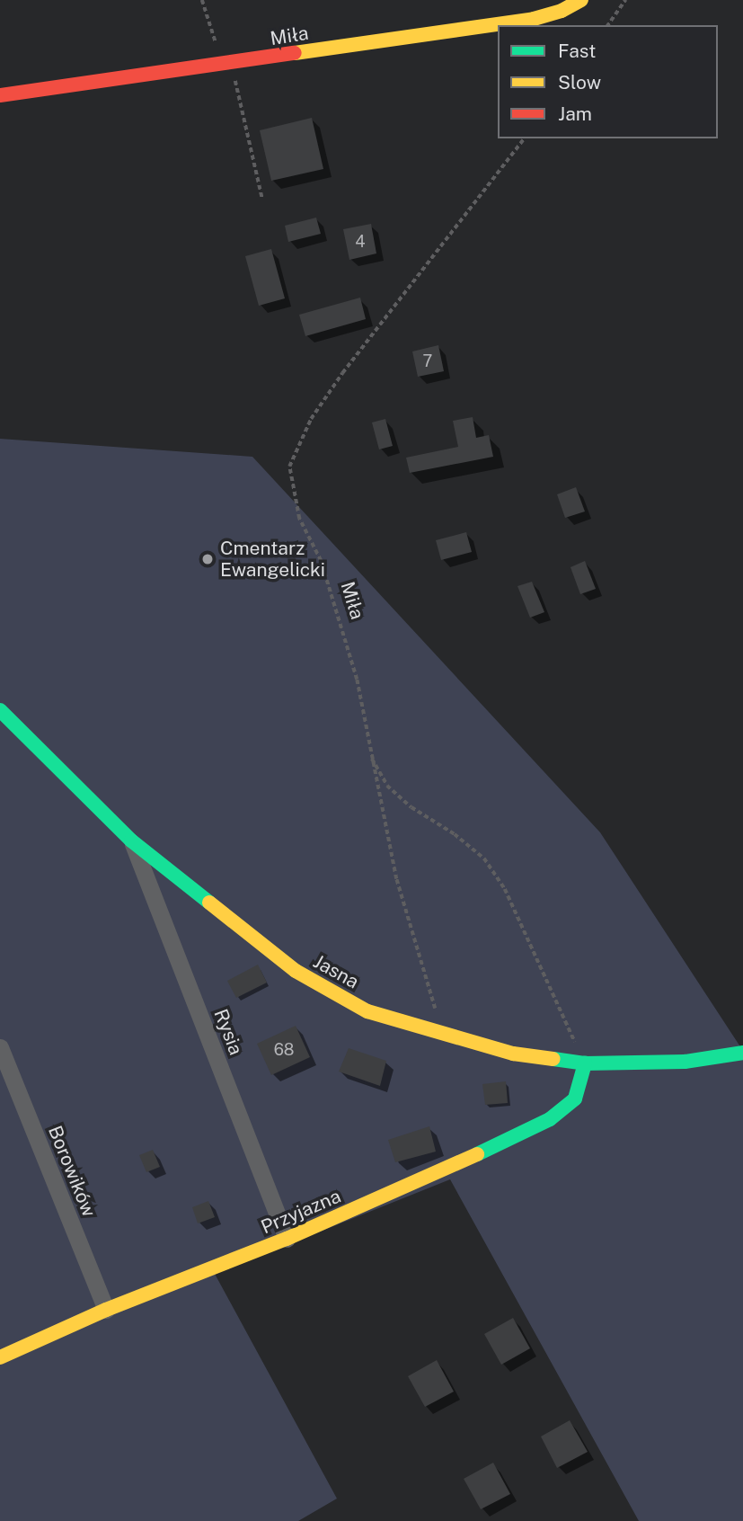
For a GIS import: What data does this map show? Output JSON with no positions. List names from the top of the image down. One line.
{"streets":{"street":["Miła","Jasna","Rysia","Borowików","Przyjazna"]},"crossings":[["Miła","Jasna"],["Jasna","Rysia"],["Jasna","Przyjazna"],["Rysia","Przyjazna"],["Borowików","Przyjazna"]],"places":["Cmentarz Ewangelicki"],"house_numbers":["4","7","68"],"legend":["Fast","Slow","Jam"]}
